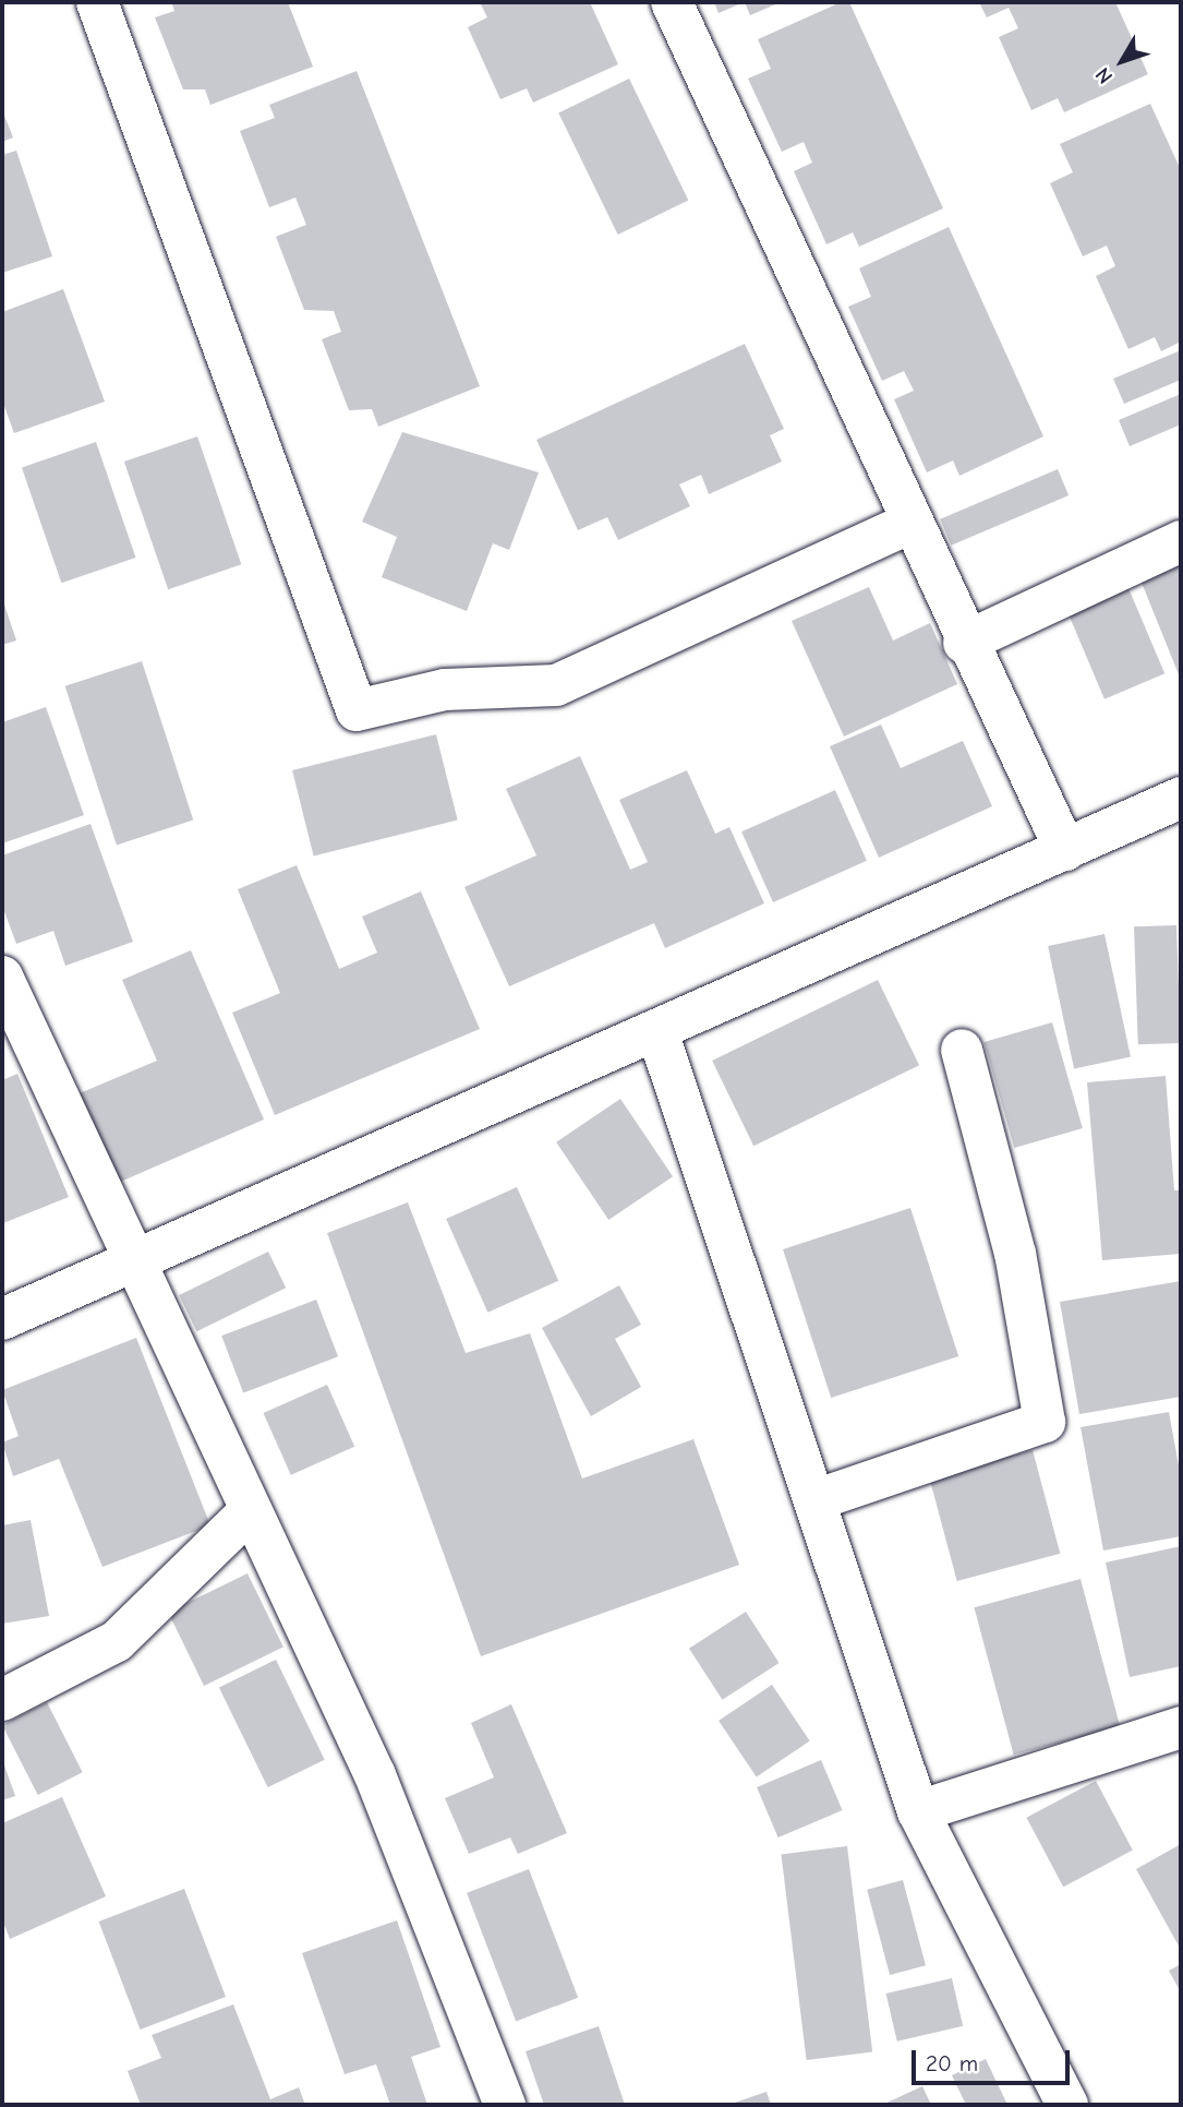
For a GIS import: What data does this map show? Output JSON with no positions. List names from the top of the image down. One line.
{"scale_bar":"20 m","north":"bottom left"}
